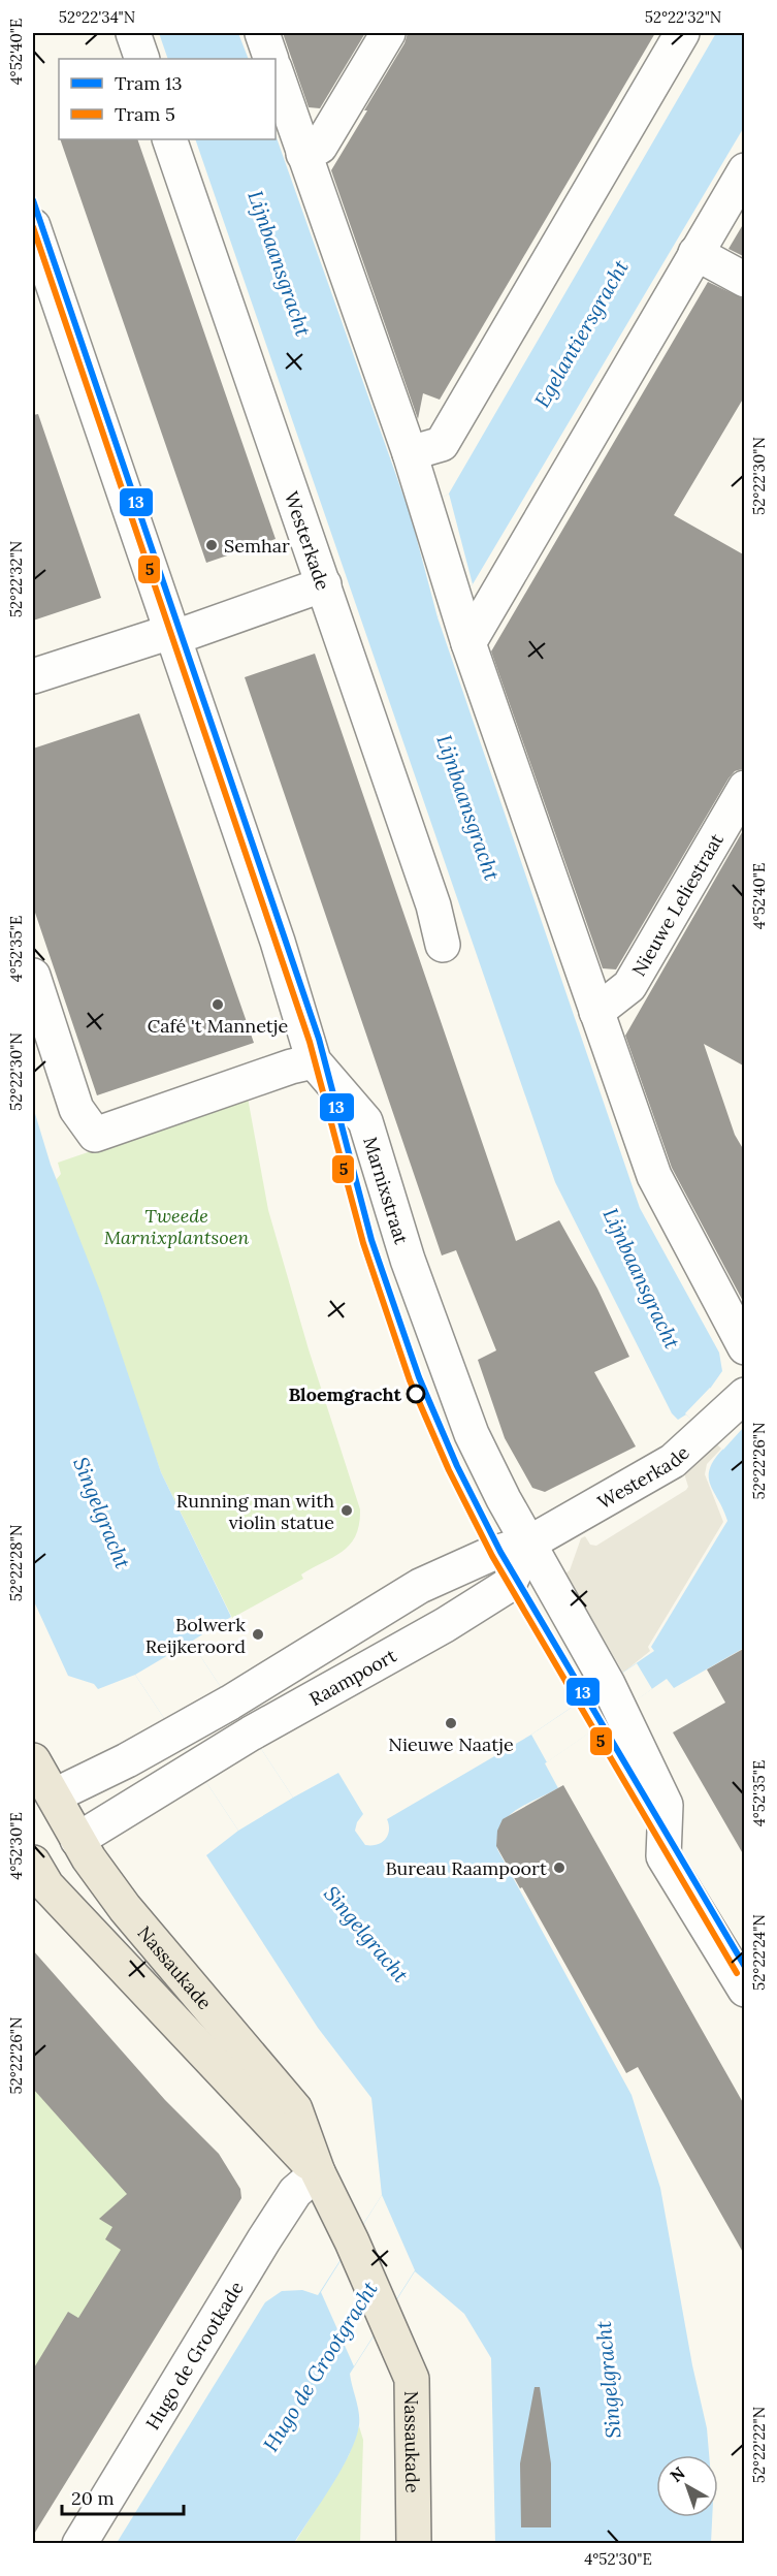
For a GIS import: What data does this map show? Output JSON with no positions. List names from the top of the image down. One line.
{"streets":{"main road":["Nassaukade"],"street":["Westerkade","Nieuwe Leliestraat","Marnixstraat","Raampoort","Hugo de Grootkade"]},"crossings":[["Westerkade","Marnixstraat"],["Westerkade","Raampoort"],["Westerkade","Nassaukade"],["Marnixstraat","Raampoort"],["Raampoort","Nassaukade"],["Nassaukade","Hugo de Grootkade"]],"water":["Lijnbaansgracht","Egelantiersgracht","Singelgracht","Hugo de Grootgracht"],"parks":["Tweede Marnixplantsoen"],"places":["Semhar","Café 't Mannetje","Bloemgracht","Running man with violin statue","Bolwerk Reijkeroord","Nieuwe Naatje","Bureau Raampoort"],"lines":["tram line 13","tram line 5"],"legend":["Tram 13","Tram 5"],"scale_bar":"20 m","north":"top left","coordinates":["52°22'34\"N","52°22'32\"N","4°52'40\"E","52°22'30\"N","4°52'35\"E","52°22'26\"N","52°22'28\"N","4°52'30\"E","52°22'24\"N","52°22'22\"N"]}
